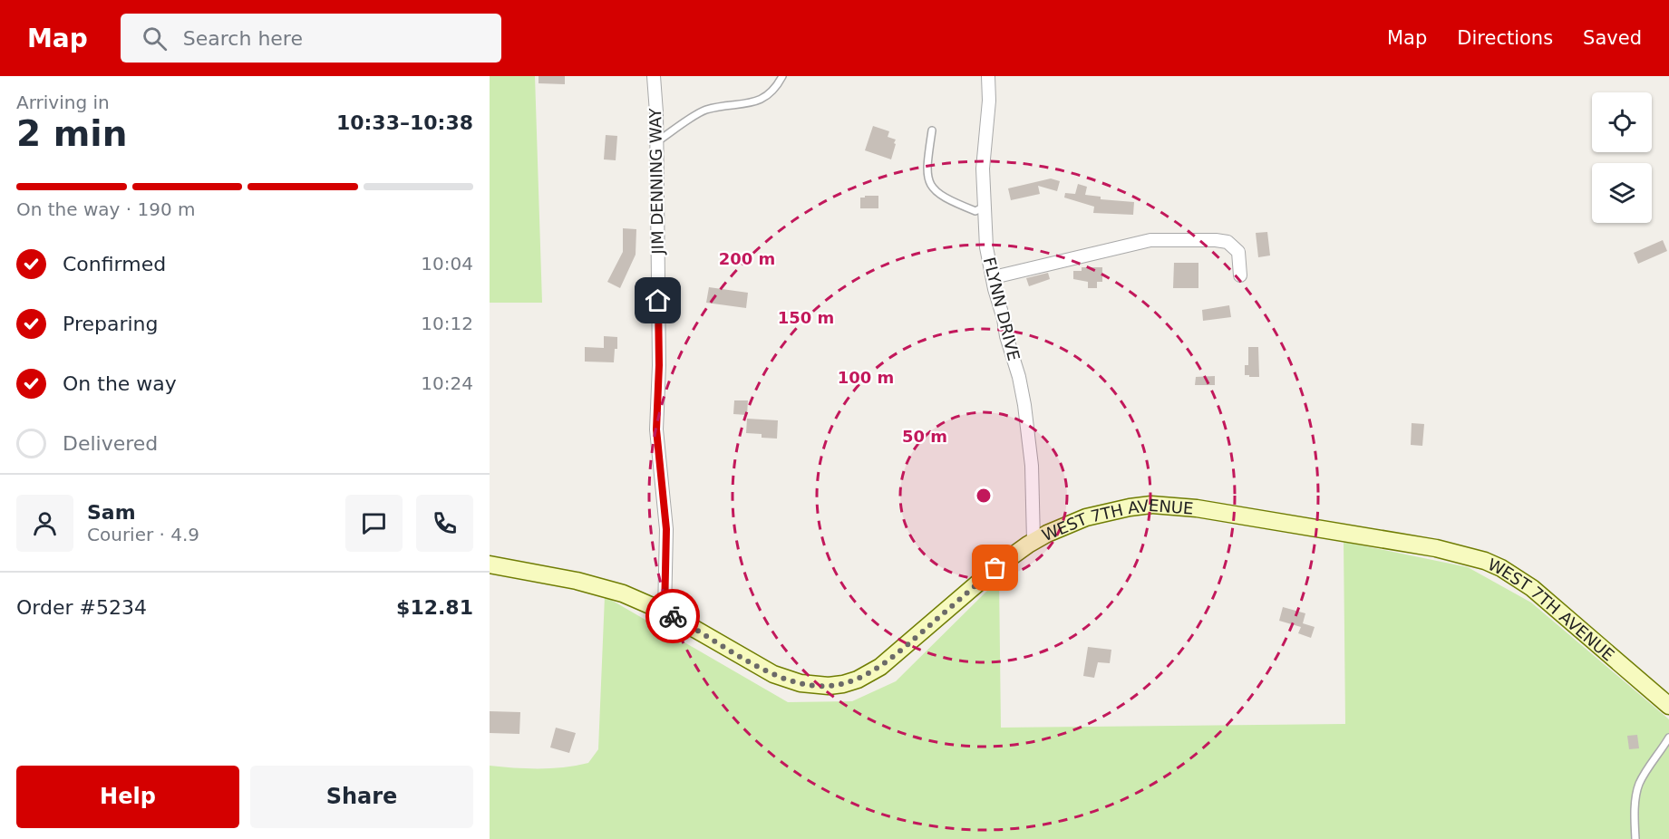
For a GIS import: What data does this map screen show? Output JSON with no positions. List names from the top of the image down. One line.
{"streets":{"main road":["WEST 7TH AVENUE"],"street":["JIM DENNING WAY","FLYNN DRIVE"]},"crossings":[["JIM DENNING WAY","WEST 7TH AVENUE"],["FLYNN DRIVE","WEST 7TH AVENUE"]],"page":{"header":"Map","search":"Search here","nav":["Map","Directions","Saved"],"heading":["2 min","Arriving in","10:33–10:38"],"panel":["Sam","Courier · 4.9","Order #5234","$12.81"],"bar":"On the way · 190 m","list":[["Confirmed","10:04"],["Preparing","10:12"],["On the way","10:24"],"Delivered"],"buttons":["Help","Share"]},"rings":["200 m","150 m","100 m","50 m"]}
